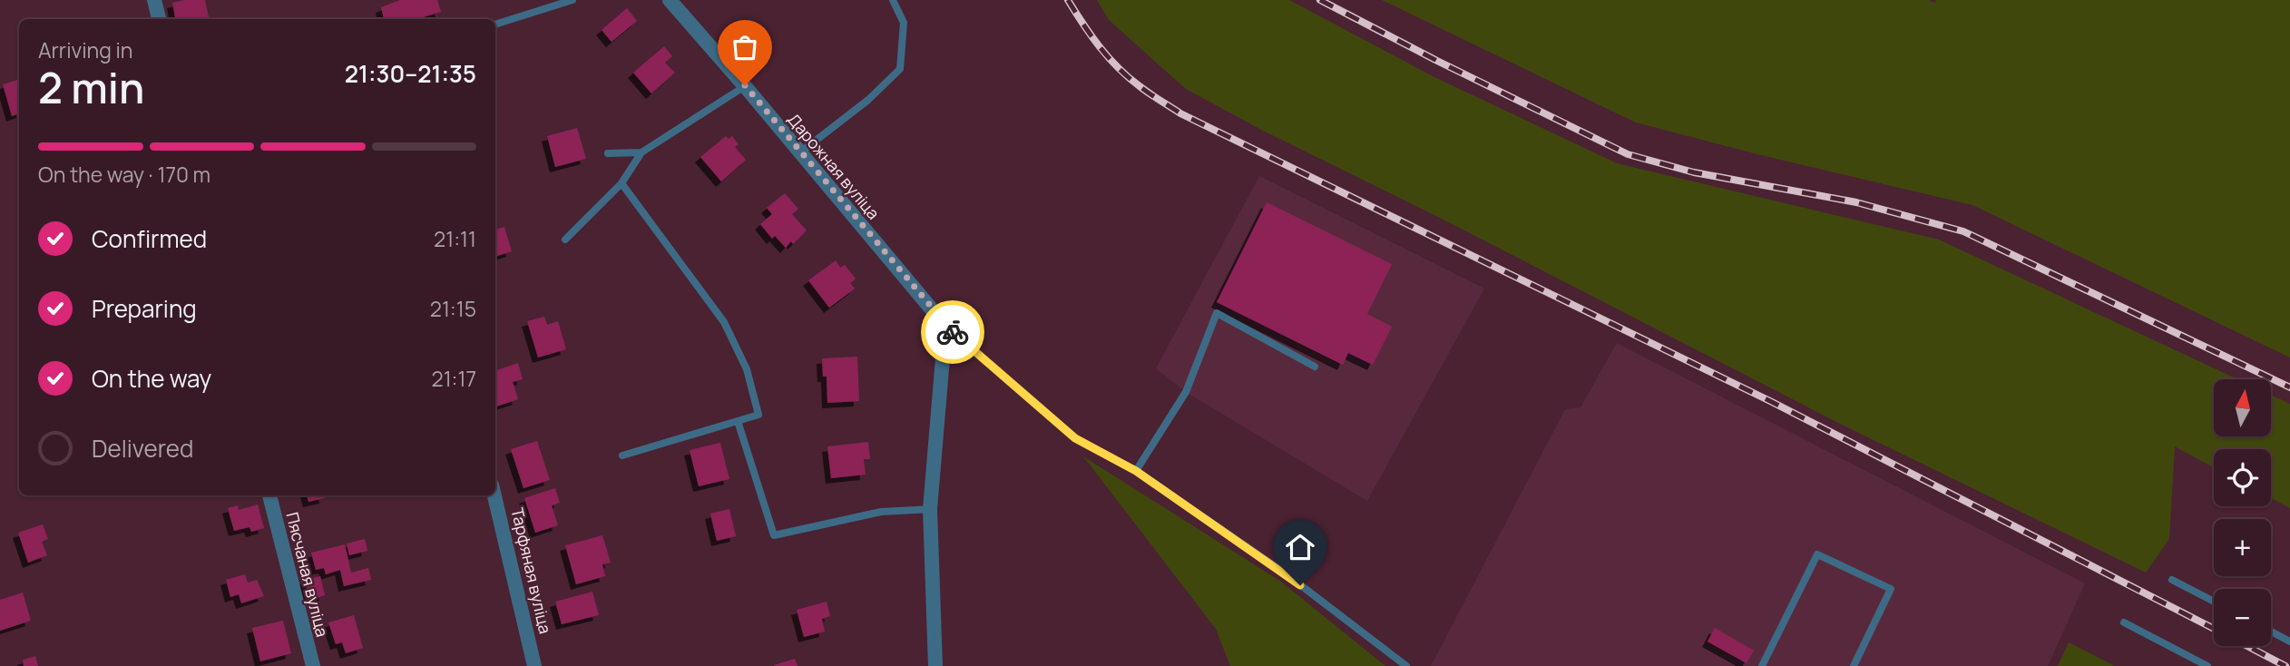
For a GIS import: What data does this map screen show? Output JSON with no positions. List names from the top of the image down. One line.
{"streets":{"street":["Дарожная вуліца","Тарфяная вуліца","Пясчаная вуліца"]},"north":"top","page":{"heading":["2 min","Arriving in","21:30–21:35"],"bar":"On the way · 170 m","list":[["Confirmed","21:11"],["Preparing","21:15"],["On the way","21:17"],"Delivered"],"map_buttons":["+","−"]}}
